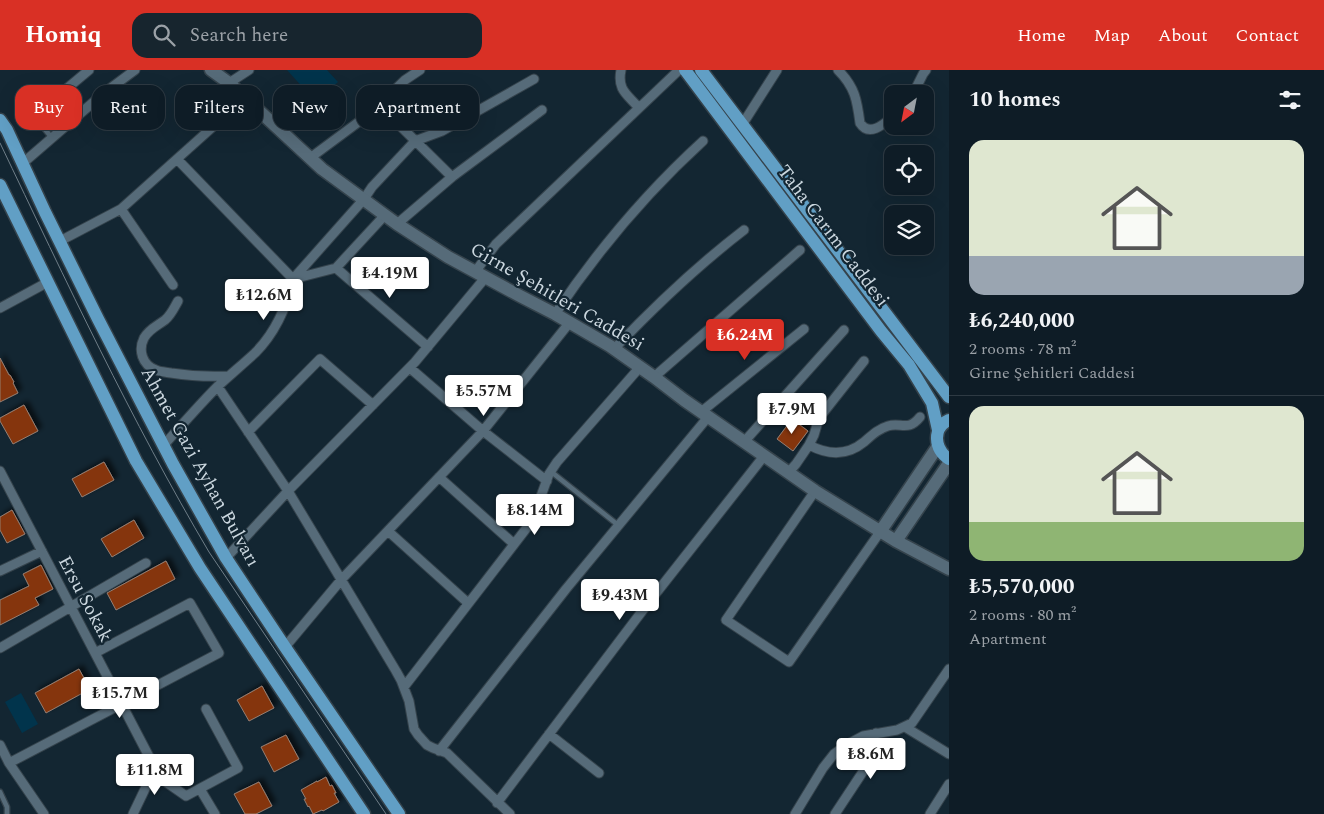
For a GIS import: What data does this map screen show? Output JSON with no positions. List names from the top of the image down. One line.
{"streets":{"main road":["Taha Carım Caddesi","Ahmet Gazi Ayhan Bulvarı"],"street":["Girne Şehitleri Caddesi","Ersu Sokak"]},"north":"bottom left","page":{"header":"Homiq","search":"Search here","nav":["Home","Map","About","Contact"],"heading":"10 homes","chip":["Buy","Rent","Filters","New","Apartment"],"list":[{"name":"₺6,240,000","note":"2 rooms · 78 m² · Girne Şehitleri Caddesi"},{"name":"₺5,570,000","note":"2 rooms · 80 m² · Apartment"}],"price":["₺4.19M","₺12.6M","₺6.24M","₺5.57M","₺7.9M","₺8.14M","₺9.43M","₺15.7M","₺8.6M","₺11.8M"]}}
